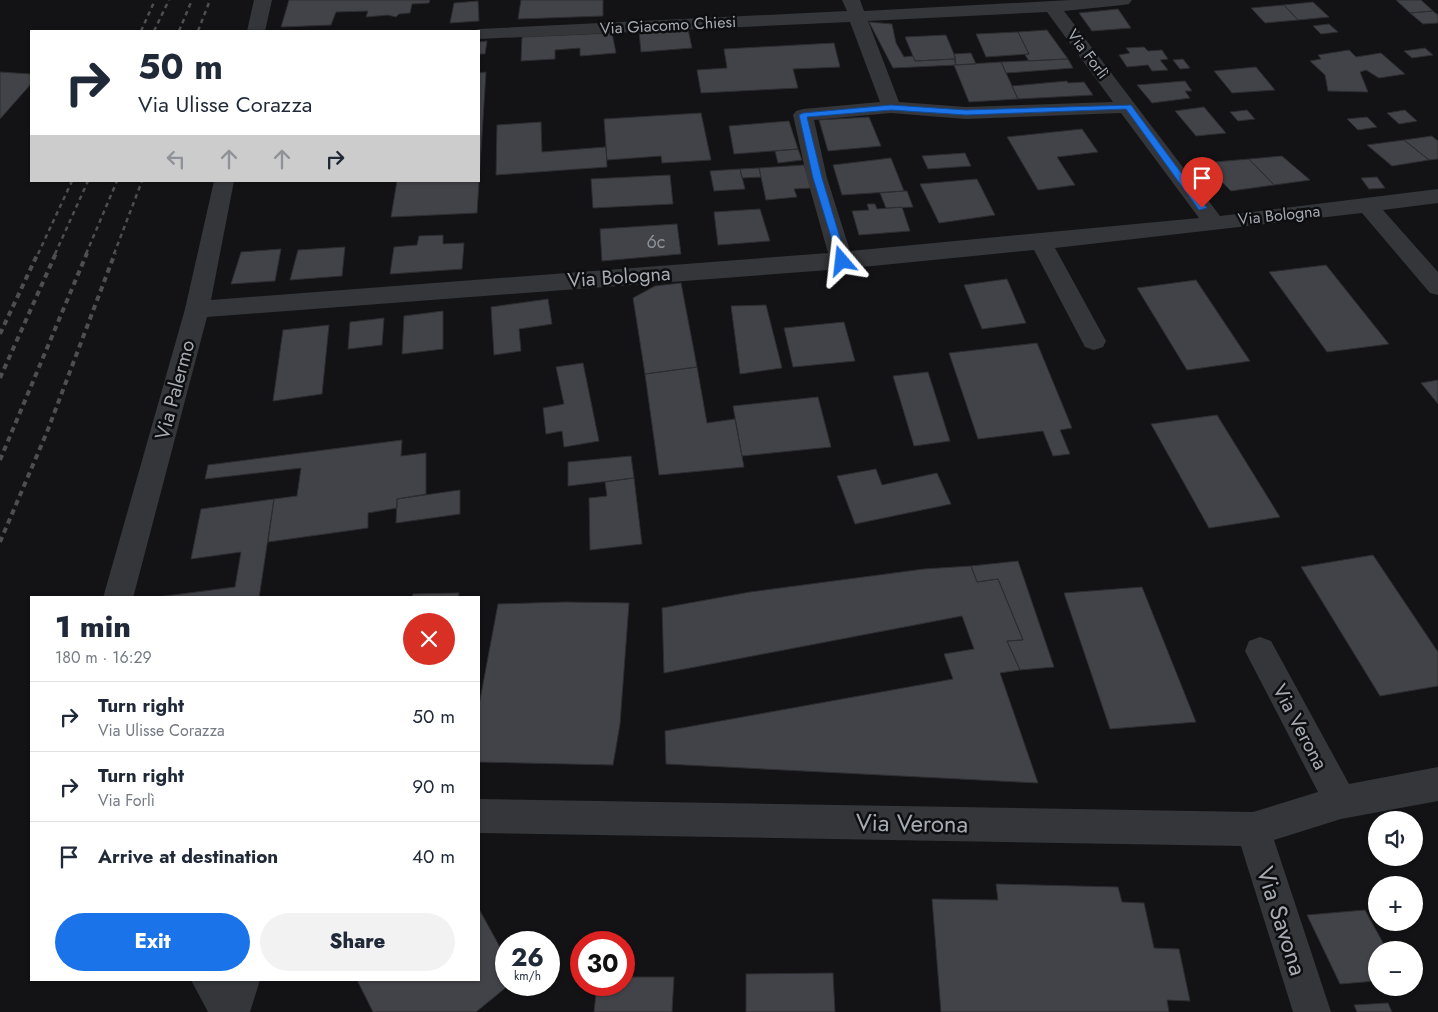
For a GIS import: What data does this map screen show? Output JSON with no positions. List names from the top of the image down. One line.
{"streets":{"street":["Via Giacomo Chiesi","Via Forlì","Via Bologna","Via Palermo","Via Verona","Via Savona"]},"crossings":[["Via Giacomo Chiesi","Via Forlì"],["Via Forlì","Via Bologna"],["Via Bologna","Via Palermo"],["Via Verona","Via Savona"]],"house_numbers":["6c"],"page":{"turn":["50 m","Via Ulisse Corazza"],"heading":["1 min","180 m · 16:29"],"list":[{"name":"Turn right","note":"Via Ulisse Corazza","value":"50 m"},{"name":"Turn right","note":"Via Forlì","value":"90 m"},{"name":"Arrive at destination","value":"40 m"}],"map_buttons":["+","−"],"buttons":["Exit","Share"],"speed":"26 km/h","limit":"30"}}
